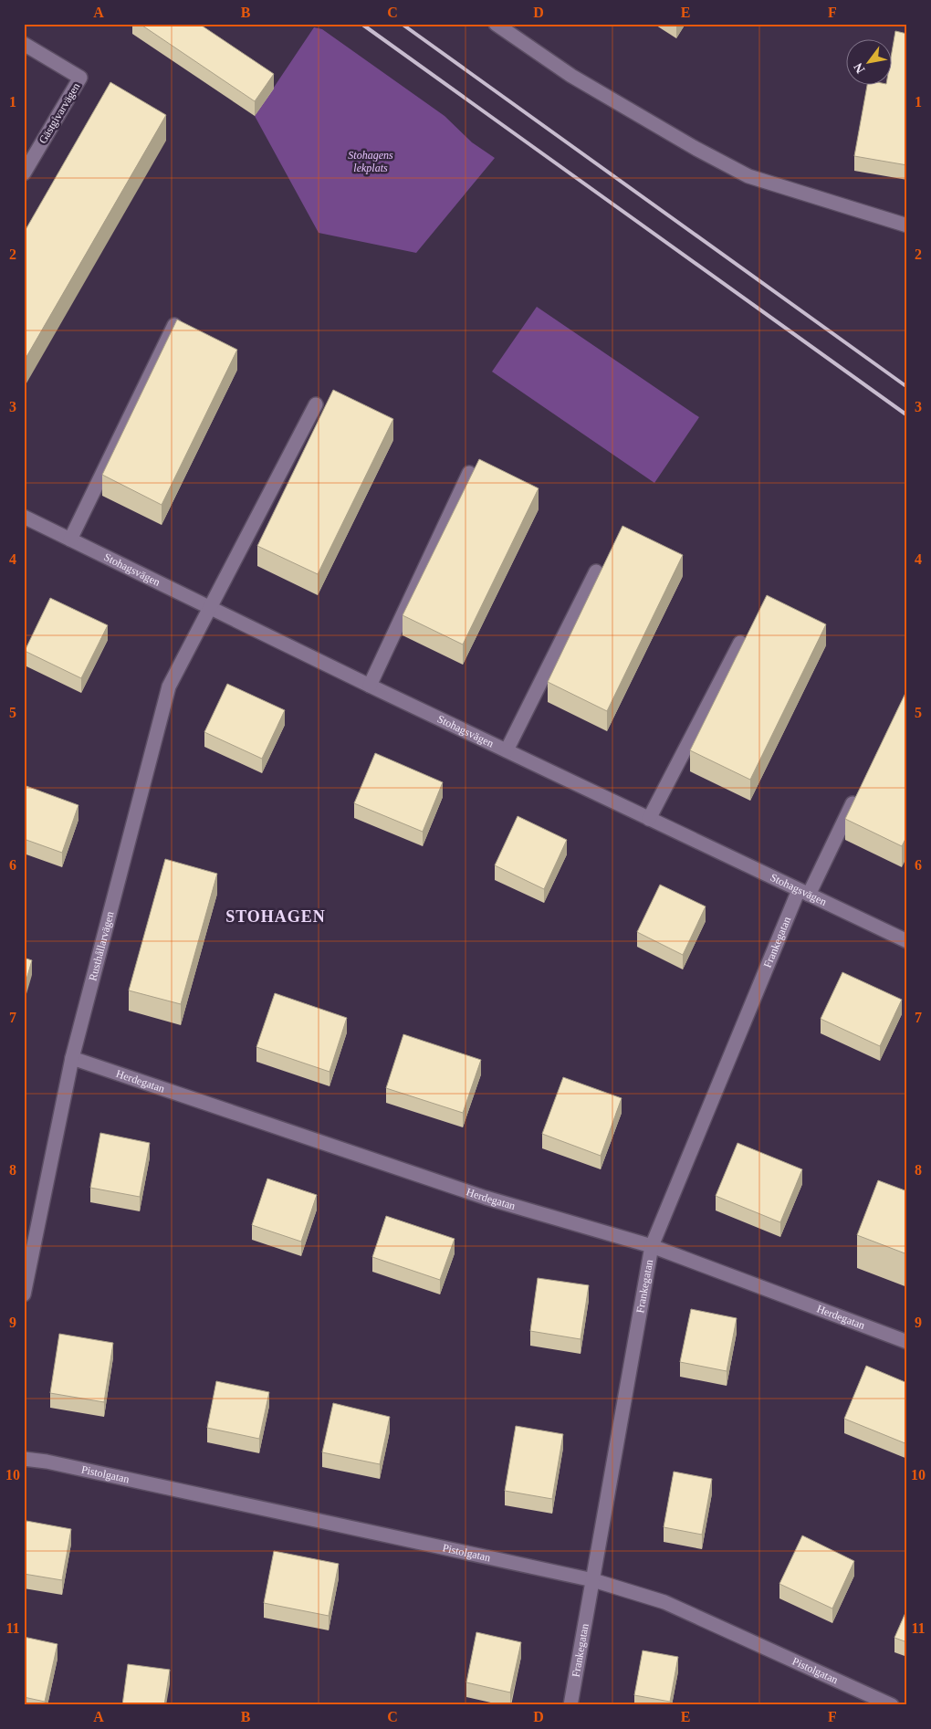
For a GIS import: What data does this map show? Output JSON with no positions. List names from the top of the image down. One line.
{"streets":{"street":["Gästgivarvägen","Stohagsvägen","Frankegatan","Rusthållarvägen","Herdegatan","Pistolgatan"]},"crossings":[["Stohagsvägen","Frankegatan"],["Stohagsvägen","Rusthållarvägen"],["Frankegatan","Herdegatan"],["Frankegatan","Pistolgatan"],["Rusthållarvägen","Herdegatan"]],"districts":["STOHAGEN"],"parks":["Stohagens lekplats"],"north":"bottom left","grid":{"columns":["A","B","C","D","E","F"],"rows":["1","2","3","4","5","6","7","8","9","10","11"]}}
